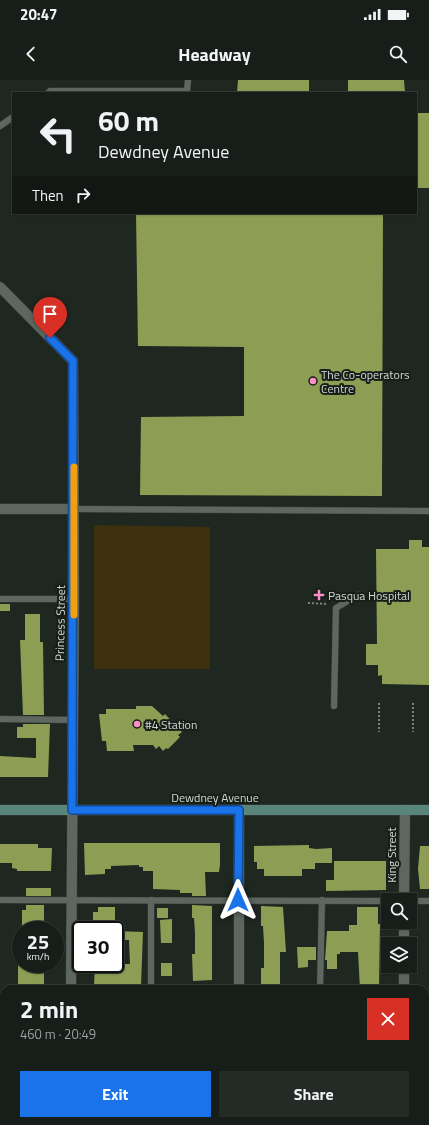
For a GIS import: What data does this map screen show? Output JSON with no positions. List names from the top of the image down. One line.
{"streets":{"main road":["Dewdney Avenue"],"street":["Princess Street","King Street"]},"crossings":[["Princess Street","Dewdney Avenue"],["Dewdney Avenue","King Street"]],"places":{"other":["The Co-operators Centre","#4 Station"],"health":["Pasqua Hospital"]},"page":{"status":"20:47","header":"Headway","turn":["60 m","Dewdney Avenue"],"then":"Then","speed":"25 km/h","limit":"30","heading":["2 min","460 m · 20:49"],"buttons":["Exit","Share"]}}
